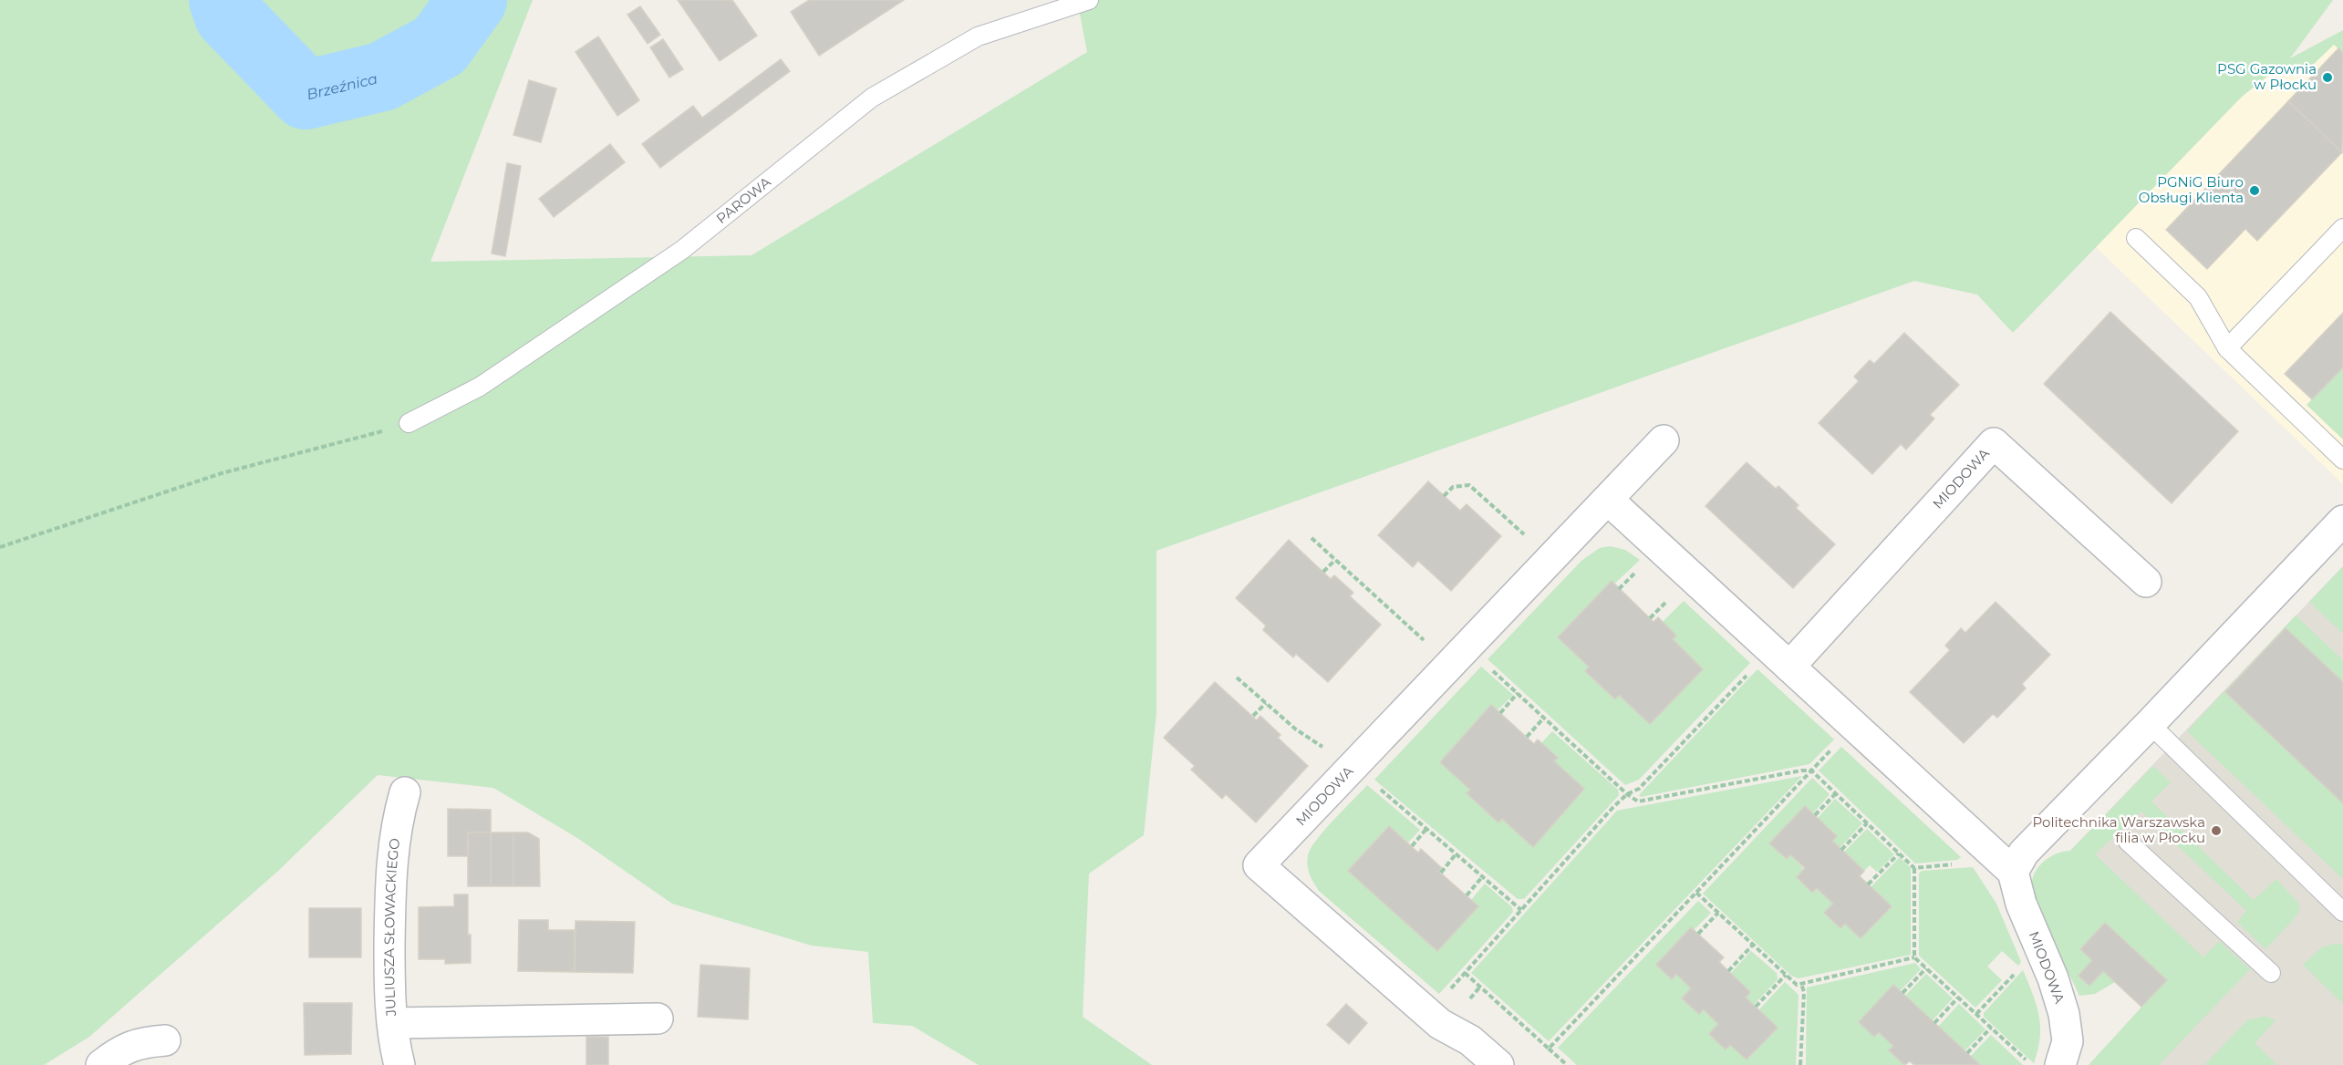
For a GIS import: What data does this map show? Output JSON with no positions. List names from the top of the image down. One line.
{"streets":{"street":["MIODOWA","JULIUSZA SŁOWACKIEGO"],"lane":["PAROWA"]},"water":["Brzeźnica"],"places":["PSG Gazownia w Płocku","PGNiG Biuro Obsługi Klienta","Politechnika Warszawska filia w Płocku"]}
